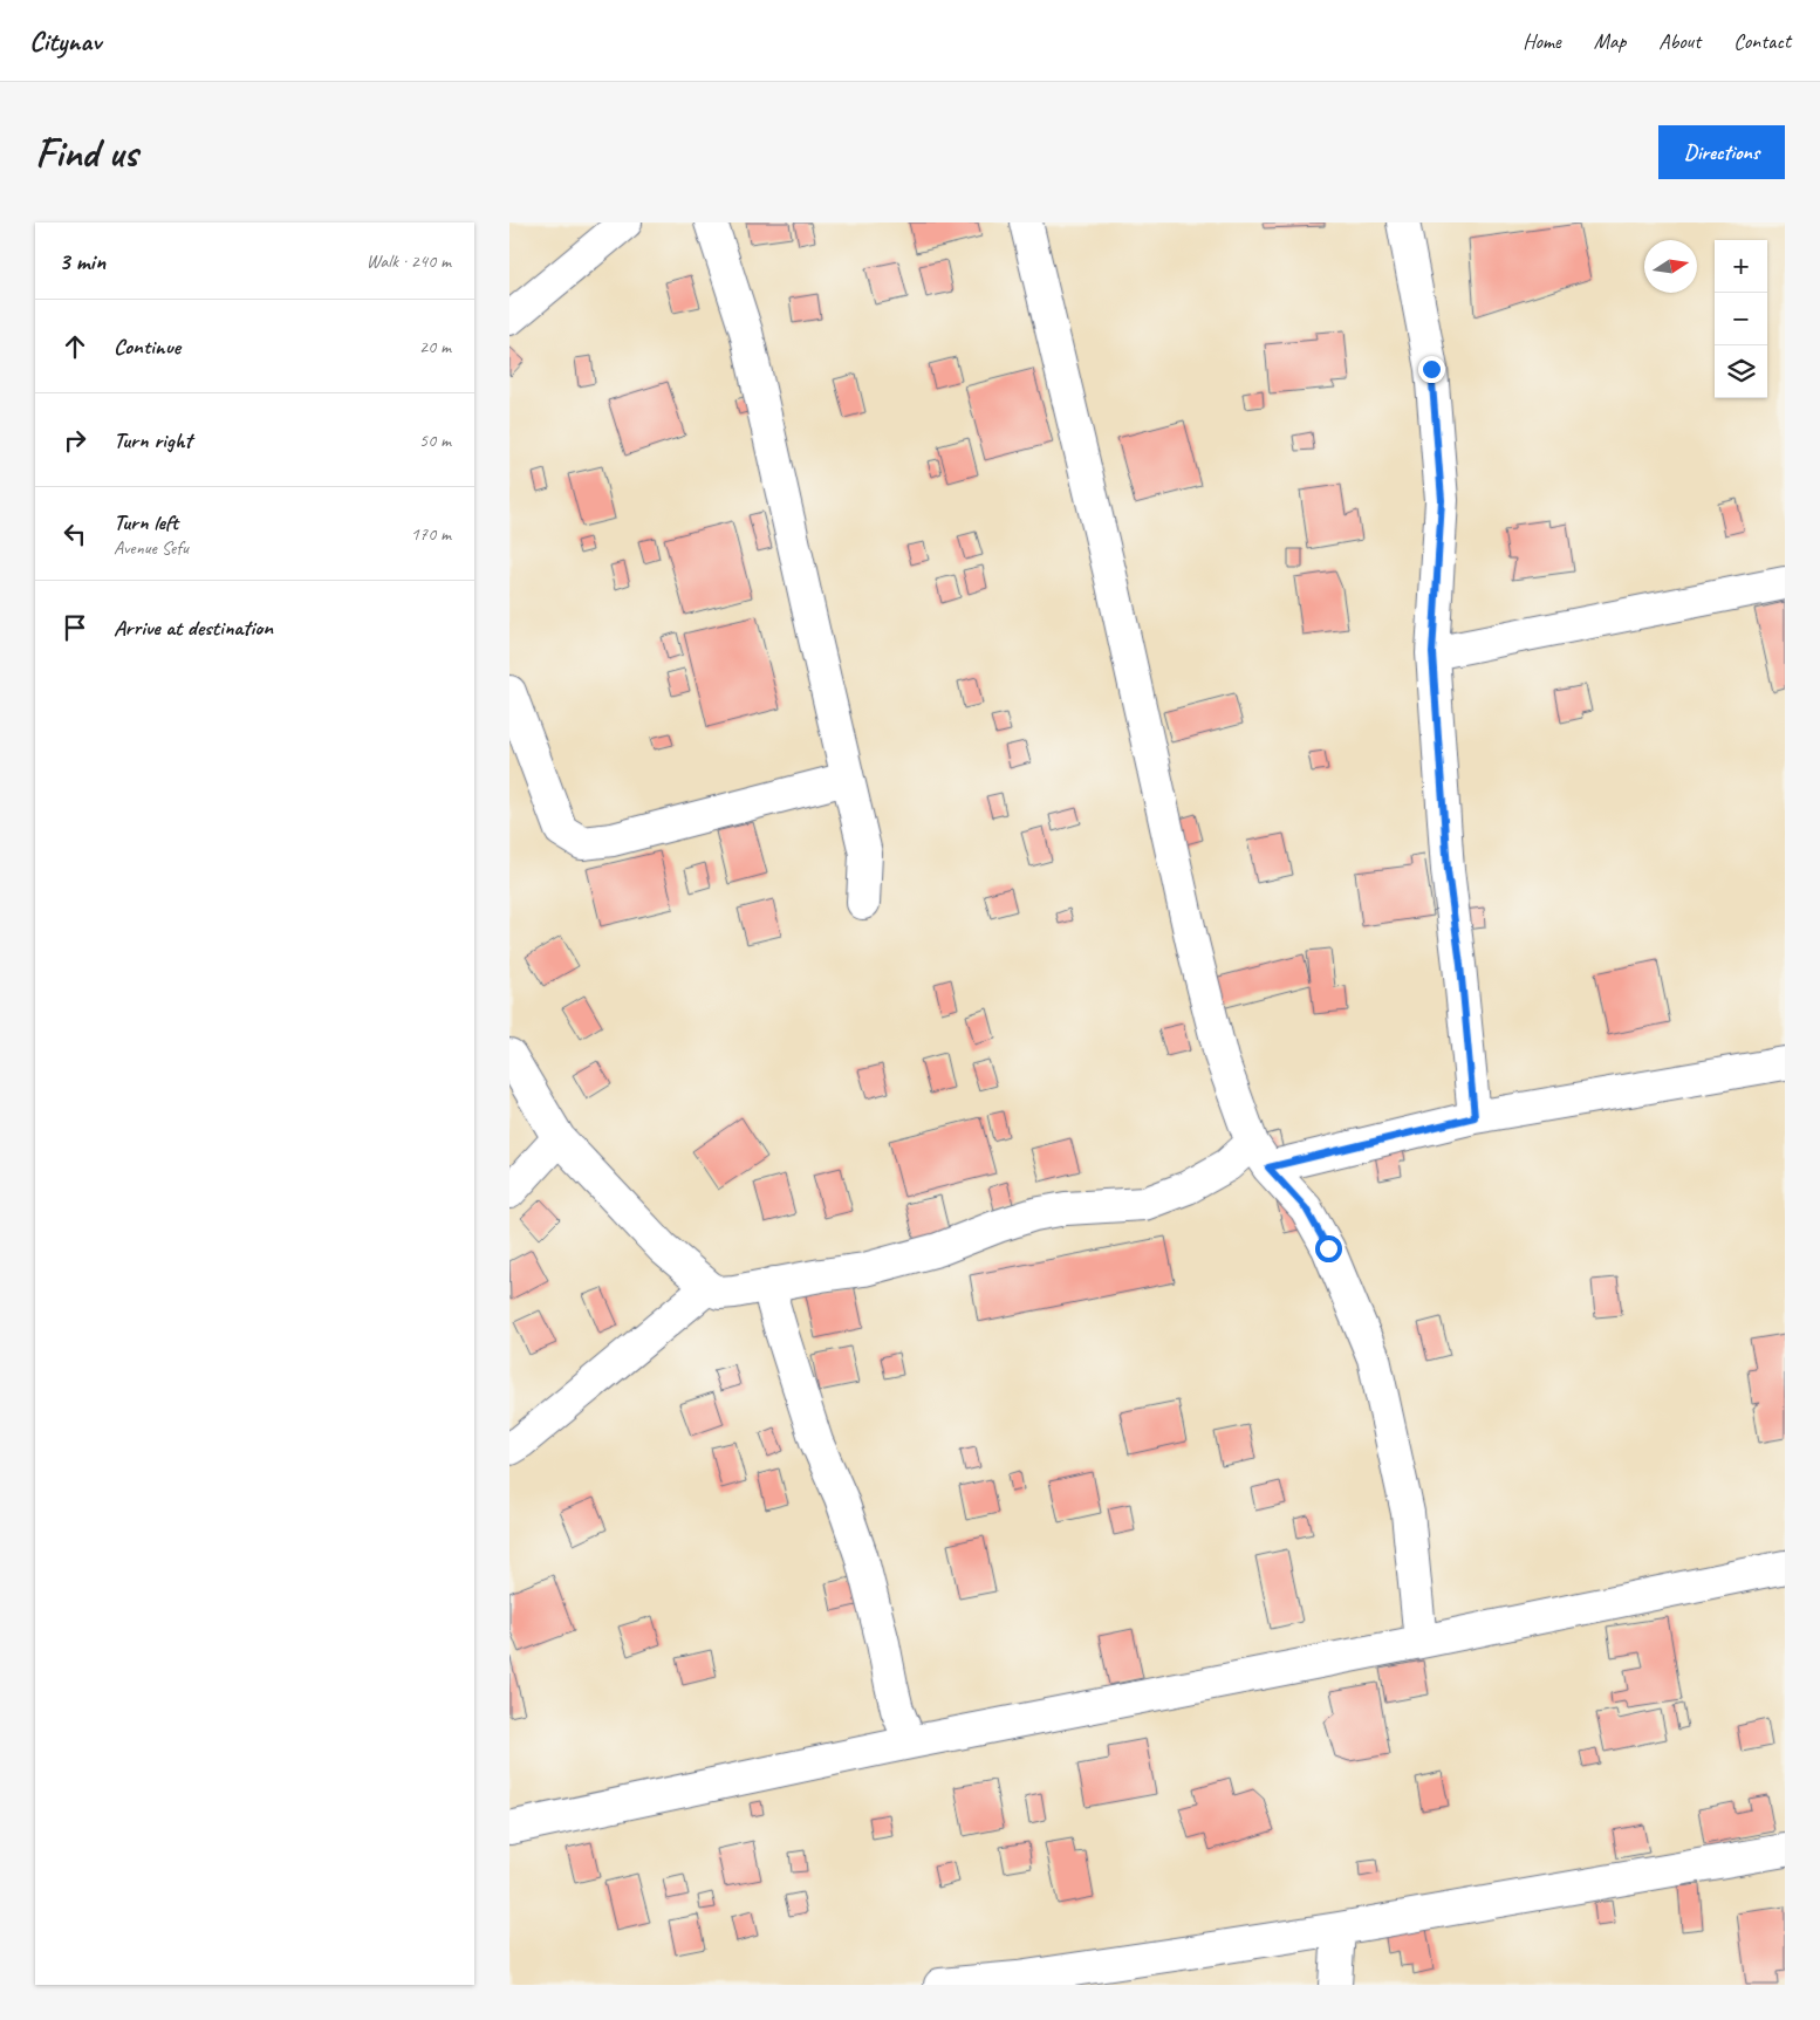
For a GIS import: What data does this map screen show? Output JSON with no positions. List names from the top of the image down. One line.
{"north":"right","page":{"header":"Citynav","nav":["Home","Map","About","Contact"],"buttons":"Directions","title":"Find us","heading":["3 min","Walk · 240 m"],"map_buttons":["+","−"],"list":[["Continue","20 m"],["Turn right","50 m"],["Turn left","Avenue Sefu","170 m"],"Arrive at destination"]}}
